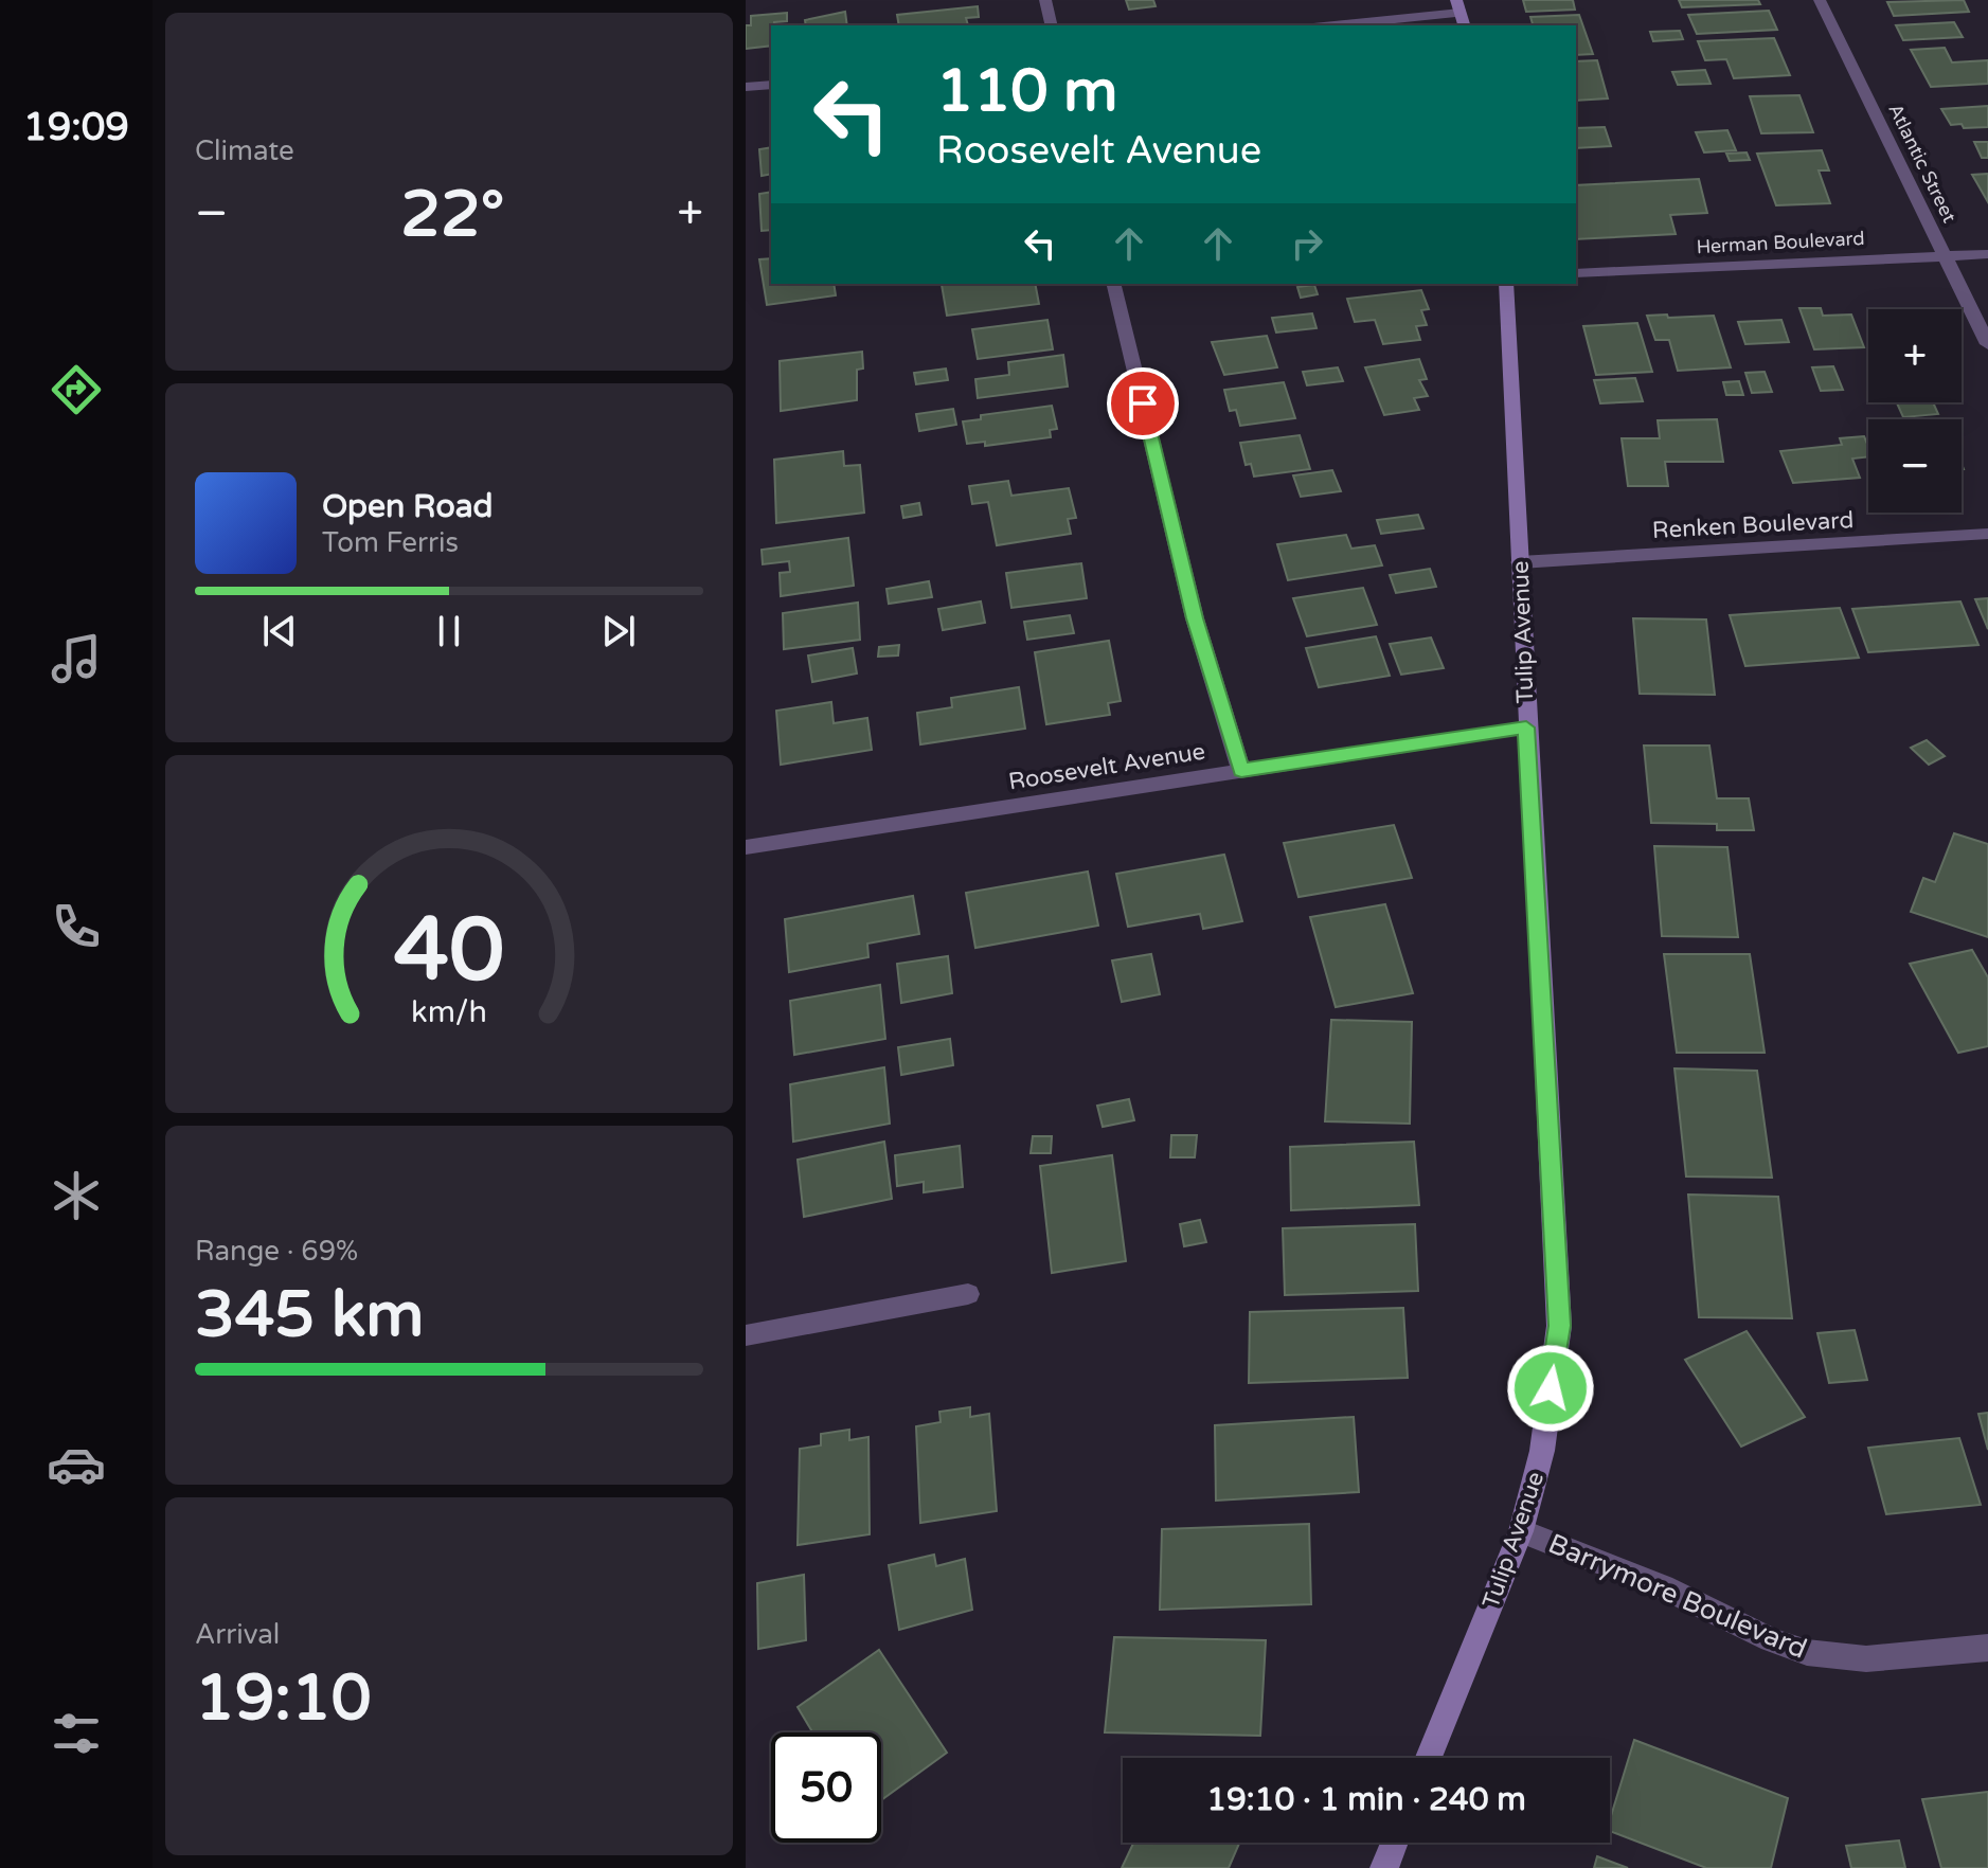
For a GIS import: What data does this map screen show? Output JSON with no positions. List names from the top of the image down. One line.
{"streets":{"main road":["Tulip Avenue"],"street":["Atlantic Street","Herman Boulevard","Renken Boulevard","Roosevelt Avenue","Barrymore Boulevard"]},"crossings":[["Atlantic Street","Herman Boulevard"],["Renken Boulevard","Tulip Avenue"],["Tulip Avenue","Roosevelt Avenue"],["Tulip Avenue","Barrymore Boulevard"]],"page":{"tabs":"19:09","tile":["Climate",["Range · 69%","345 km"],["Arrival","19:10"]],"turn":["110 m","Roosevelt Avenue"],"heat":["−","22°","+"],"map_buttons":["+","−"],"song":["Open Road","Tom Ferris"],"limit":"50","trip":"19:10 · 1 min · 240 m","gauge":["40","km/h"]}}
